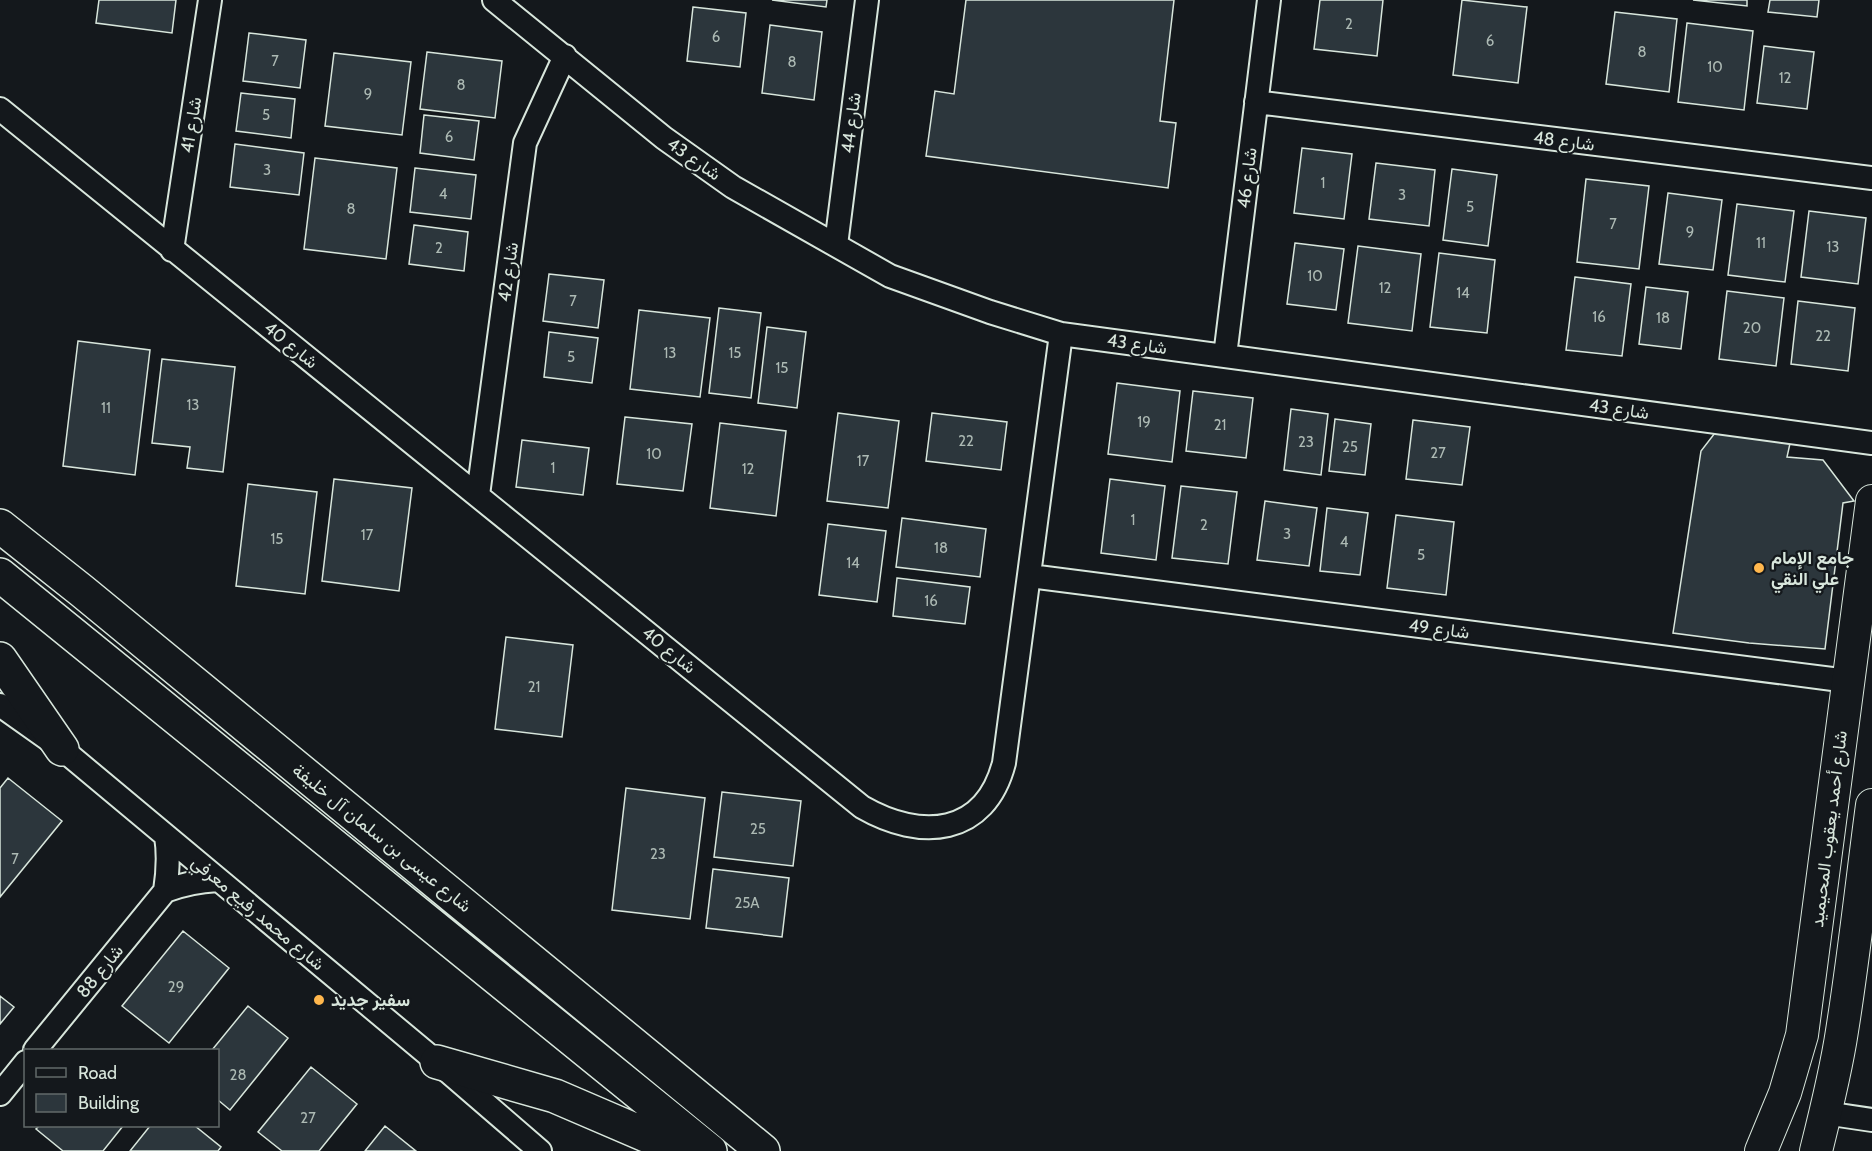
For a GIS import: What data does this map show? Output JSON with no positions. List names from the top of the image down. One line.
{"streets":{"highway":["شارع عيسى بن سلمان آل خليفة"],"street":["شارع 44","شارع 41","شارع 48","شارع 43","شارع 46","شارع 42","شارع 40","شارع 49","شارع أحمد يعقوب المحيميد","شارع محمد رفيع معرفي","شارع 88"]},"crossings":[["شارع 44","شارع 43"],["شارع 41","شارع 40"],["شارع 48","شارع 46"],["شارع 43","شارع 46"],["شارع 43","شارع 42"],["شارع 43","شارع 40"],["شارع 42","شارع 40"],["شارع 40","شارع 49"],["شارع 49","شارع أحمد يعقوب المحيميد"]],"places":["جامع الإمام علي النقي","سفير جديد"],"house_numbers":["2","6","6","8","7","8","10","12","8","9","5","6","3","1","4","3","5","8","7","9","11","13","2","10","12","14","7","16","18","20","22","13","15","5","15","13","11","19","21","22","23","25","27","10","17","1","12","1","2","3","17","15","4","18","5","14","16","21","25","23","7","25A","29","28","27"],"legend":["Road","Building"]}
